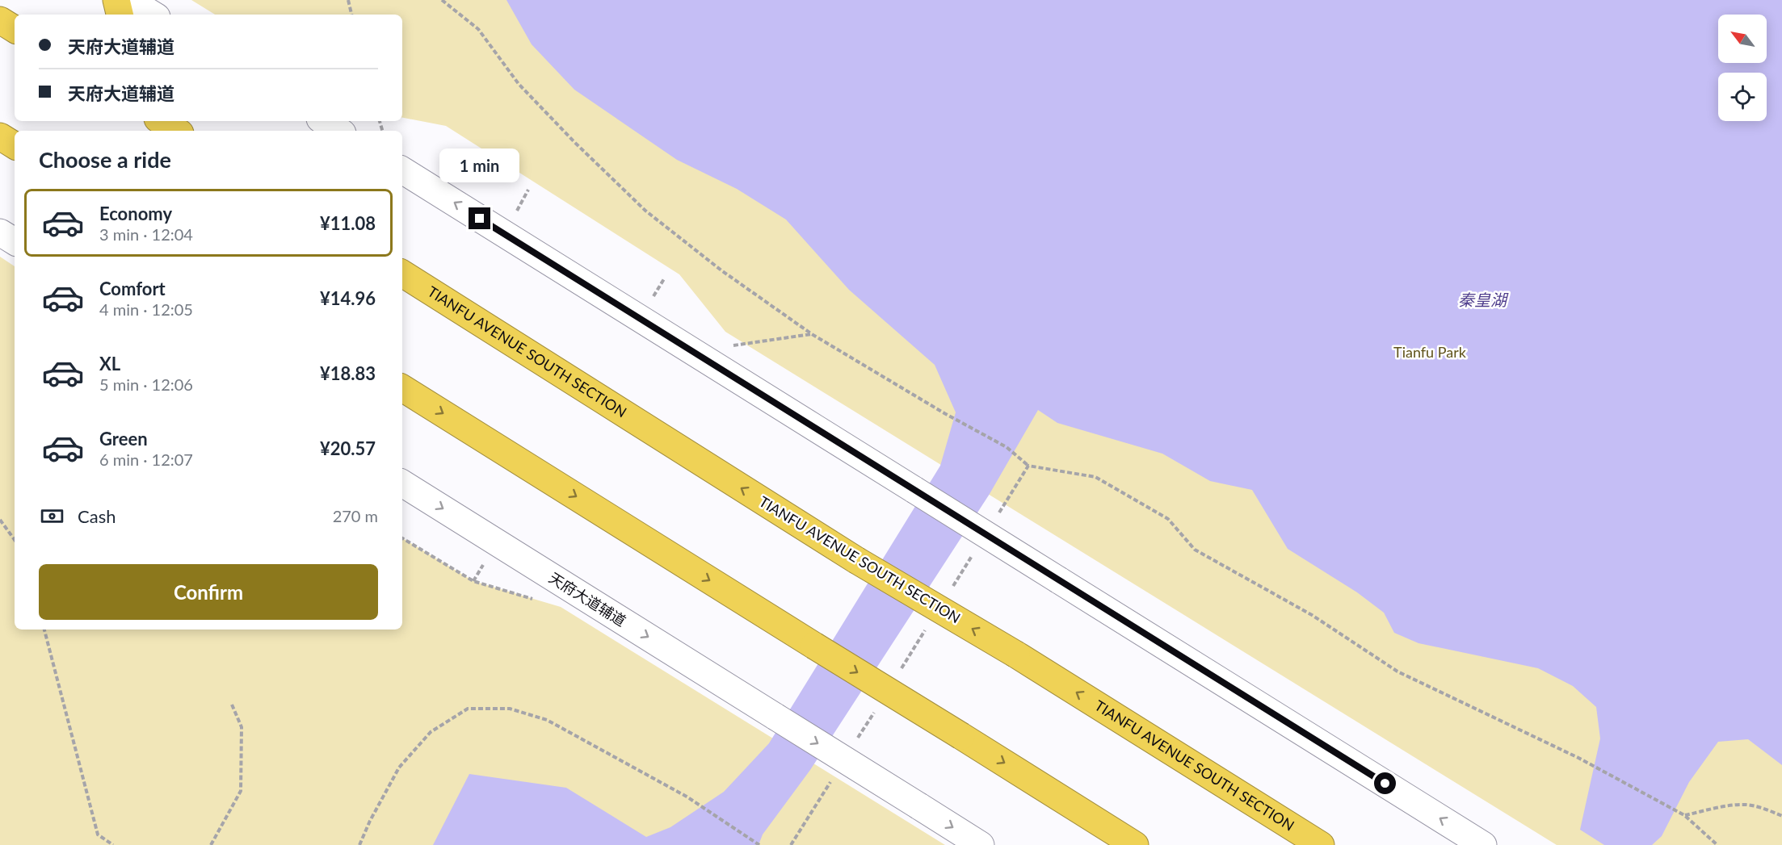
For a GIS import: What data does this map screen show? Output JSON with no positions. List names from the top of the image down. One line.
{"streets":{"highway":["TIANFU AVENUE SOUTH SECTION"],"street":["天府大道辅道"]},"one_way":["天府大道辅道"],"water":["秦皇湖"],"parks":["Tianfu Park"],"north":"top left","page":{"banner":["天府大道辅道","天府大道辅道"],"heading":"Choose a ride","bubble":"1 min","list":[{"name":"Economy","note":"3 min · 12:04","value":"¥11.08"},{"name":"Comfort","note":"4 min · 12:05","value":"¥14.96"},{"name":"XL","note":"5 min · 12:06","value":"¥18.83"},{"name":"Green","note":"6 min · 12:07","value":"¥20.57"}],"pay":["Cash","270 m"],"buttons":"Confirm"}}
